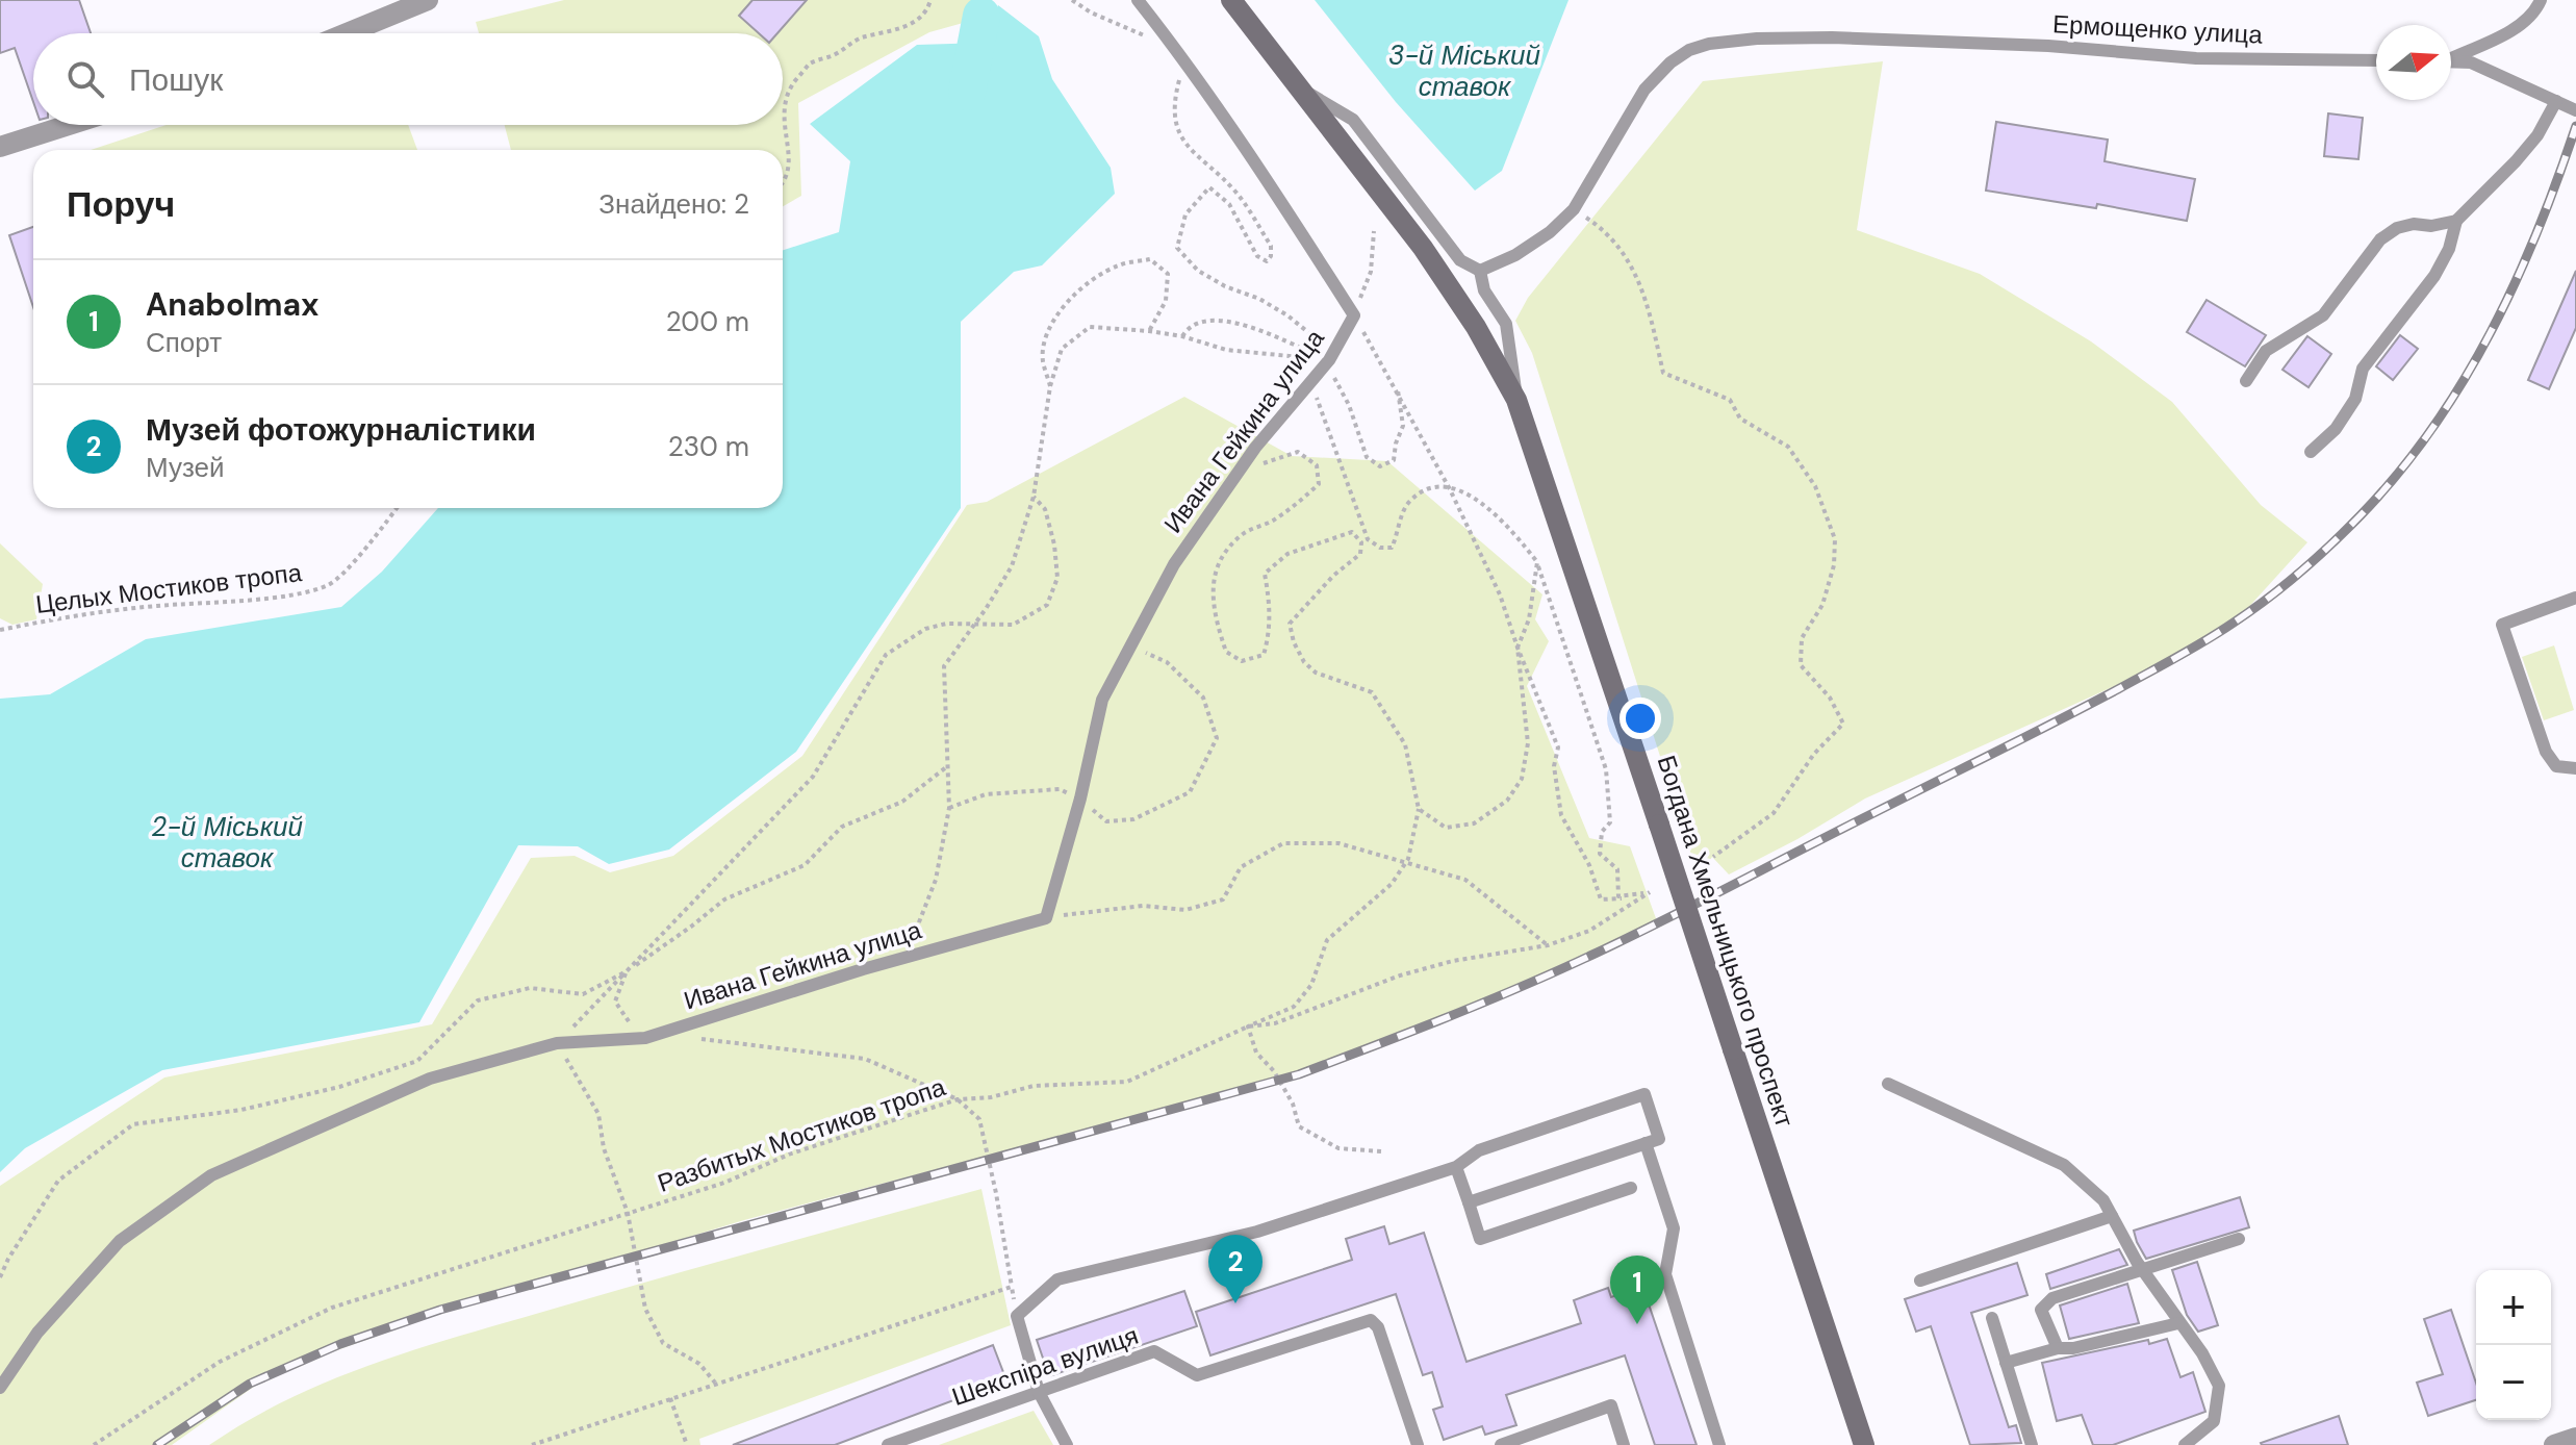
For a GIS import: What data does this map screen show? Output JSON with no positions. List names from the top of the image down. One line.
{"streets":{"main road":["Богдана Хмельницького проспект"],"lane":["Ермощенко улица","Ивана Гейкина улица","Шекспіра вулиця"],"path":["Целых Мостиков тропа","Разбитых Мостиков тропа"]},"water":["3-й Міський ставок","2-й Міський ставок"],"north":"right","page":{"search":"Пошук","heading":["Поруч","Знайдено: 2"],"list":[{"mark":"1","name":"Anabolmax","note":"Спорт","value":"200 m"},{"mark":"2","name":"Музей фотожурналістики","note":"Музей","value":"230 m"}],"pins":["2","1"],"map_buttons":["+","−"]}}
